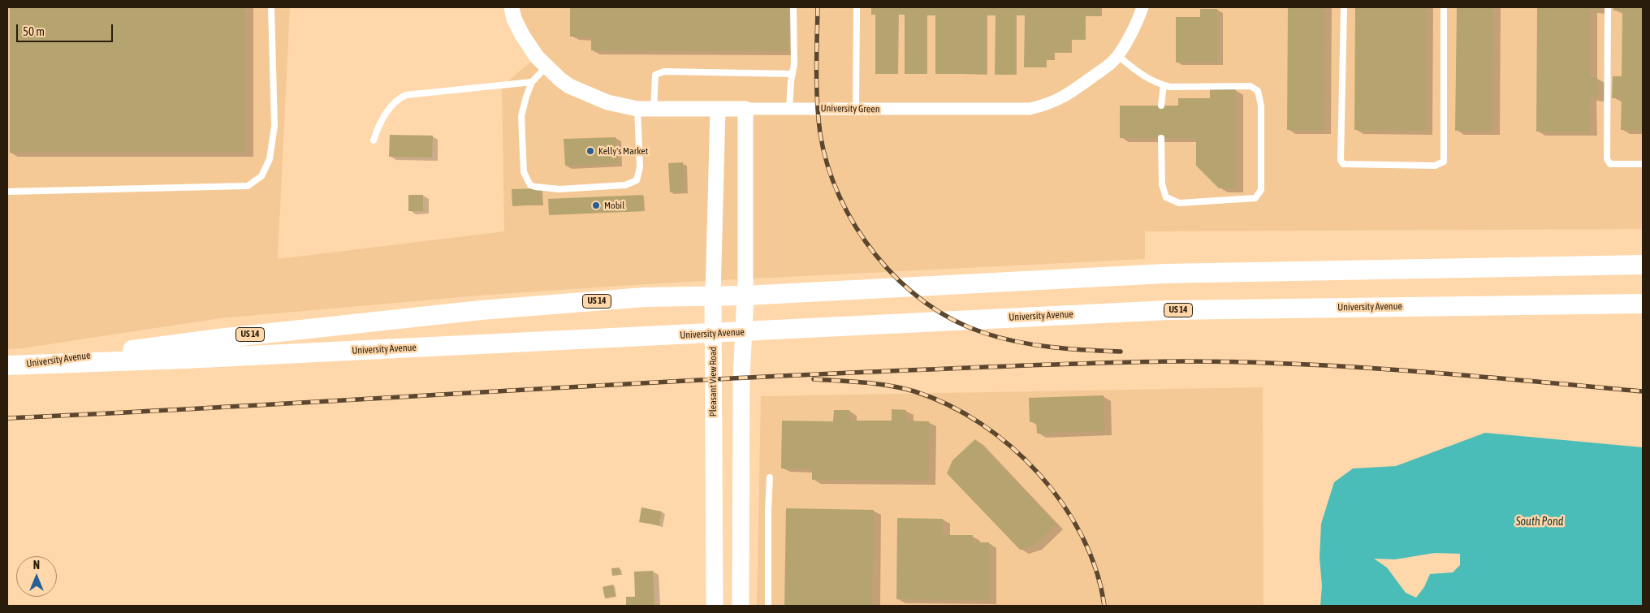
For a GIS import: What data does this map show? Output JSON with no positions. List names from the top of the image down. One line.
{"streets":{"main road":["US 14","University Avenue","Pleasant View Road"],"street":["University Green"]},"crossings":[["University Green","Pleasant View Road"],["University Avenue","Pleasant View Road"]],"water":["South Pond"],"places":["Kelly's Market","Mobil"],"scale_bar":"50 m","north":"top"}
